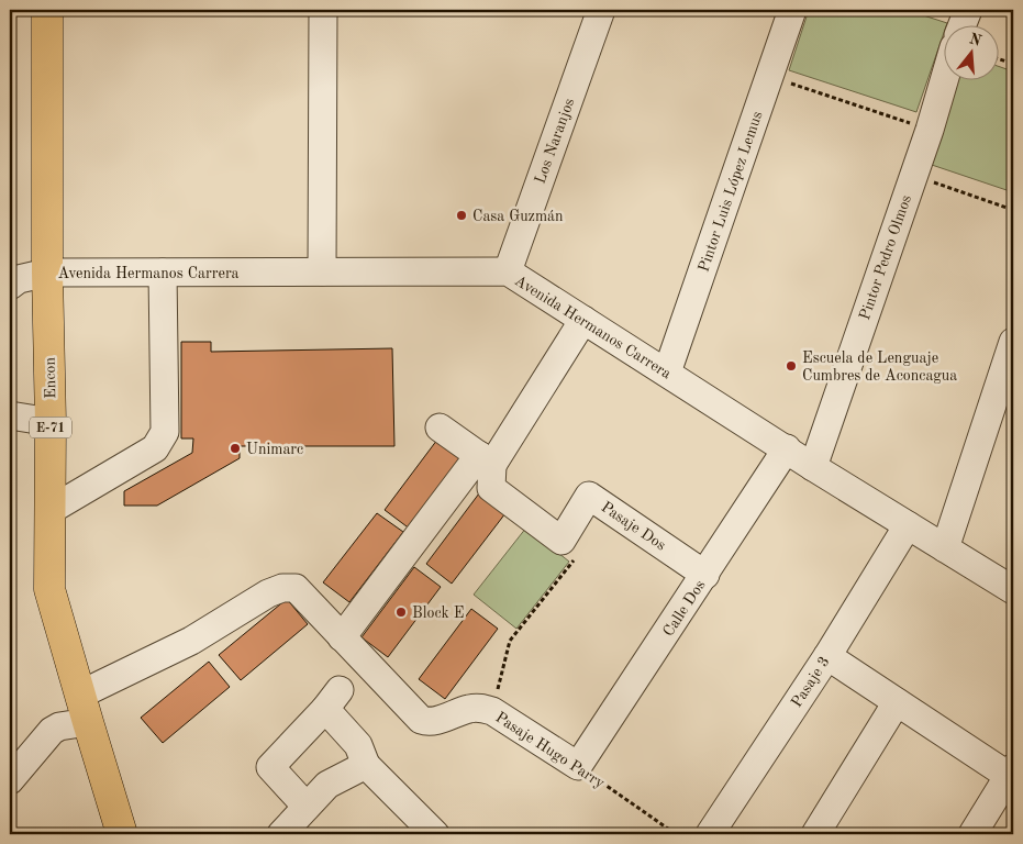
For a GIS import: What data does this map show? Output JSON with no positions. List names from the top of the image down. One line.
{"streets":{"main road":["Encon","E-71"],"street":["Los Naranjos","Pintor Luis López Lemus","Pintor Pedro Olmos","Avenida Hermanos Carrera","Pasaje Dos","Calle Dos","Pasaje 3","Pasaje Hugo Parry"]},"crossings":[["Los Naranjos","Avenida Hermanos Carrera"],["Pintor Luis López Lemus","Avenida Hermanos Carrera"],["Pintor Pedro Olmos","Avenida Hermanos Carrera"],["Avenida Hermanos Carrera","Encon"],["Avenida Hermanos Carrera","Calle Dos"],["Avenida Hermanos Carrera","Pasaje 3"],["Pasaje Dos","Calle Dos"],["Calle Dos","Pasaje Hugo Parry"]],"places":["Casa Guzmán","Escuela de Lenguaje Cumbres de Aconcagua","Unimarc","Block E"],"north":"top"}
